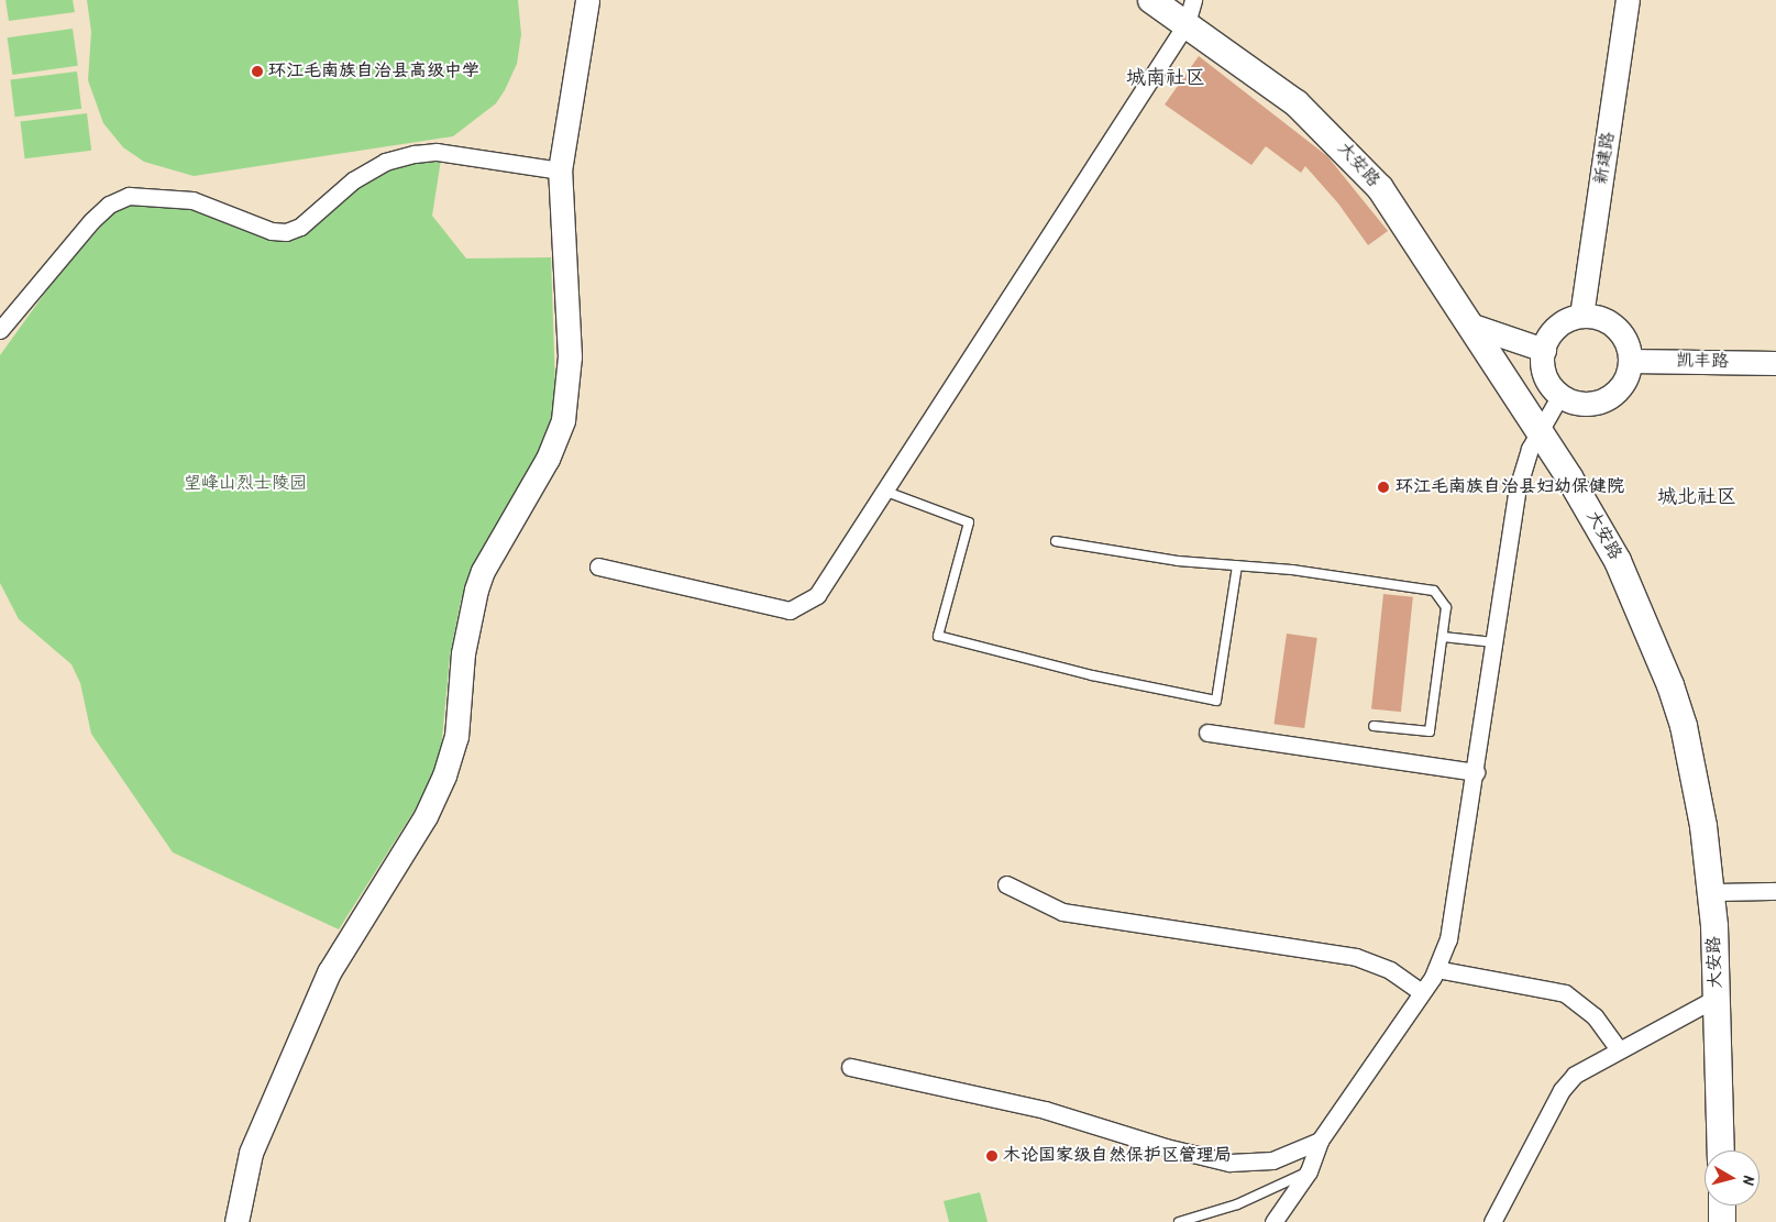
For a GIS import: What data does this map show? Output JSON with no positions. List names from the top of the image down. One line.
{"streets":{"main road":["大安路"],"street":["新建路","凯丰路"]},"crossings":[["新建路","凯丰路"]],"districts":["城南社区","城北社区"],"parks":["望峰山烈士陵园"],"places":["环江毛南族自治县高级中学","环江毛南族自治县妇幼保健院","木论国家级自然保护区管理局"],"north":"right"}
